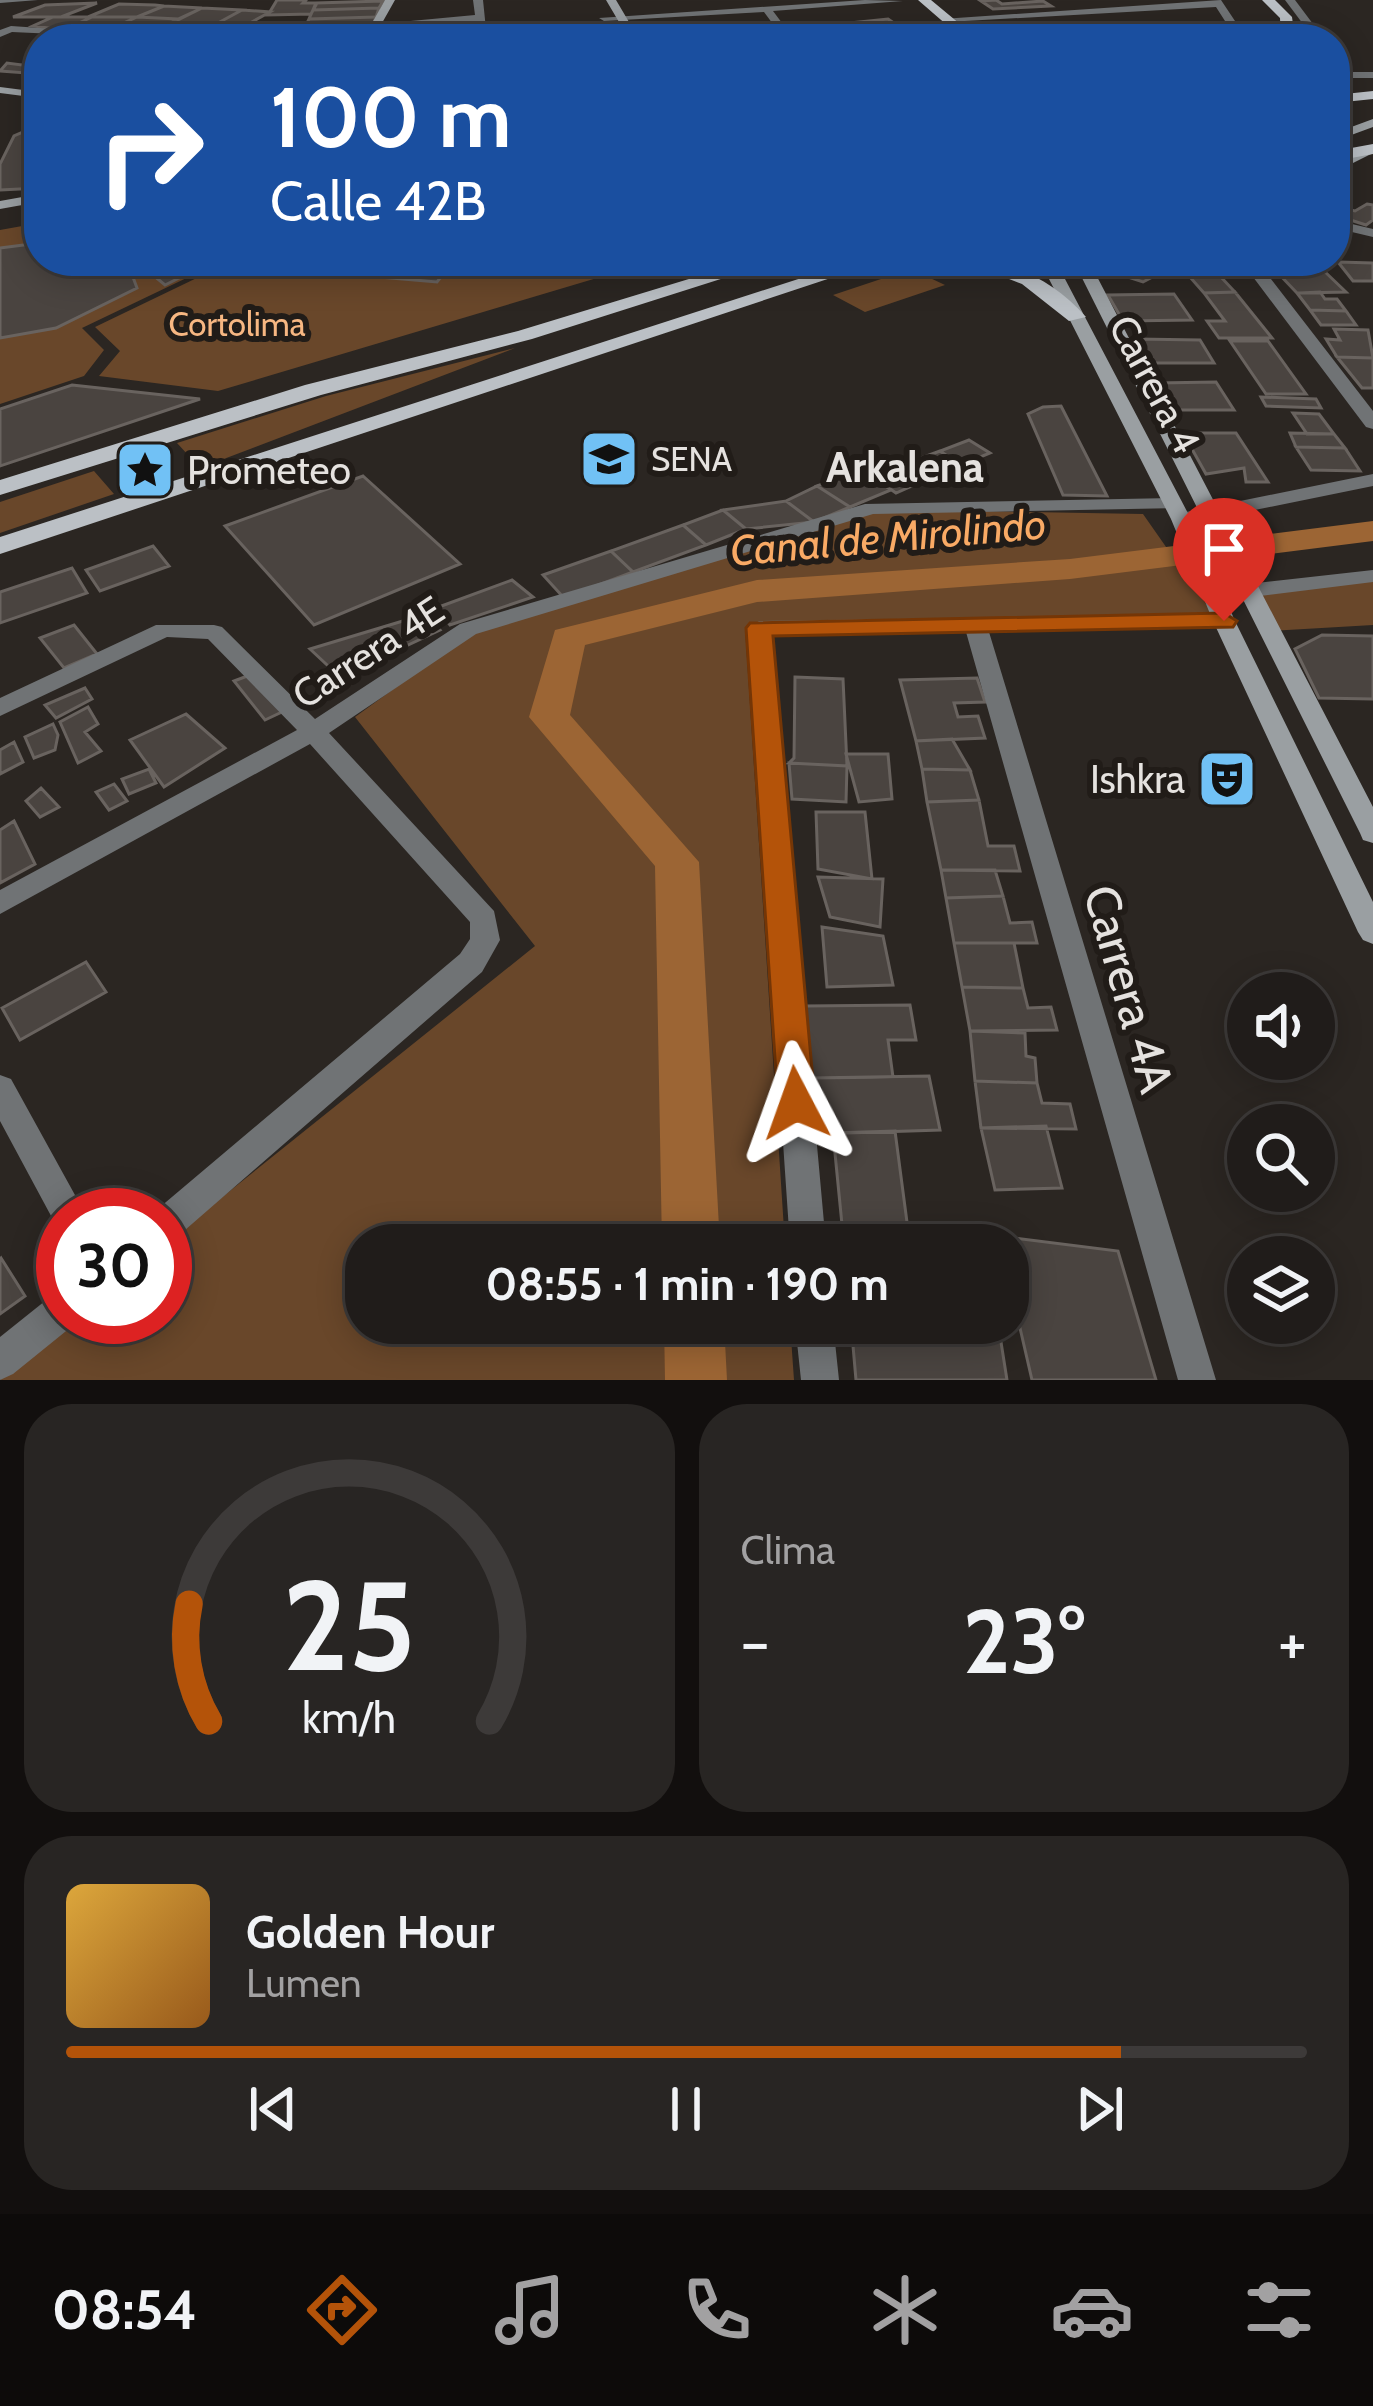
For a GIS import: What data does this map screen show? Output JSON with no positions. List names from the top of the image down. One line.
{"streets":{"main road":["Carrera 4"],"street":["Carrera 4E","Carrera 4A"]},"crossings":[["Carrera 4","Carrera 4E"]],"districts":["Arkalena"],"water":["Canal de Mirolindo"],"parks":["Cortolima"],"places":{"school or university":["SENA"],"place":["Prometeo"],"theatre":["Ishkra"]},"page":{"turn":["100 m","Calle 42B"],"limit":"30","trip":"08:55 · 1 min · 190 m","tile":"Clima","heat":["−","23°","+"],"song":["Golden Hour","Lumen"],"tabs":"08:54","gauge":["25","km/h"]}}
